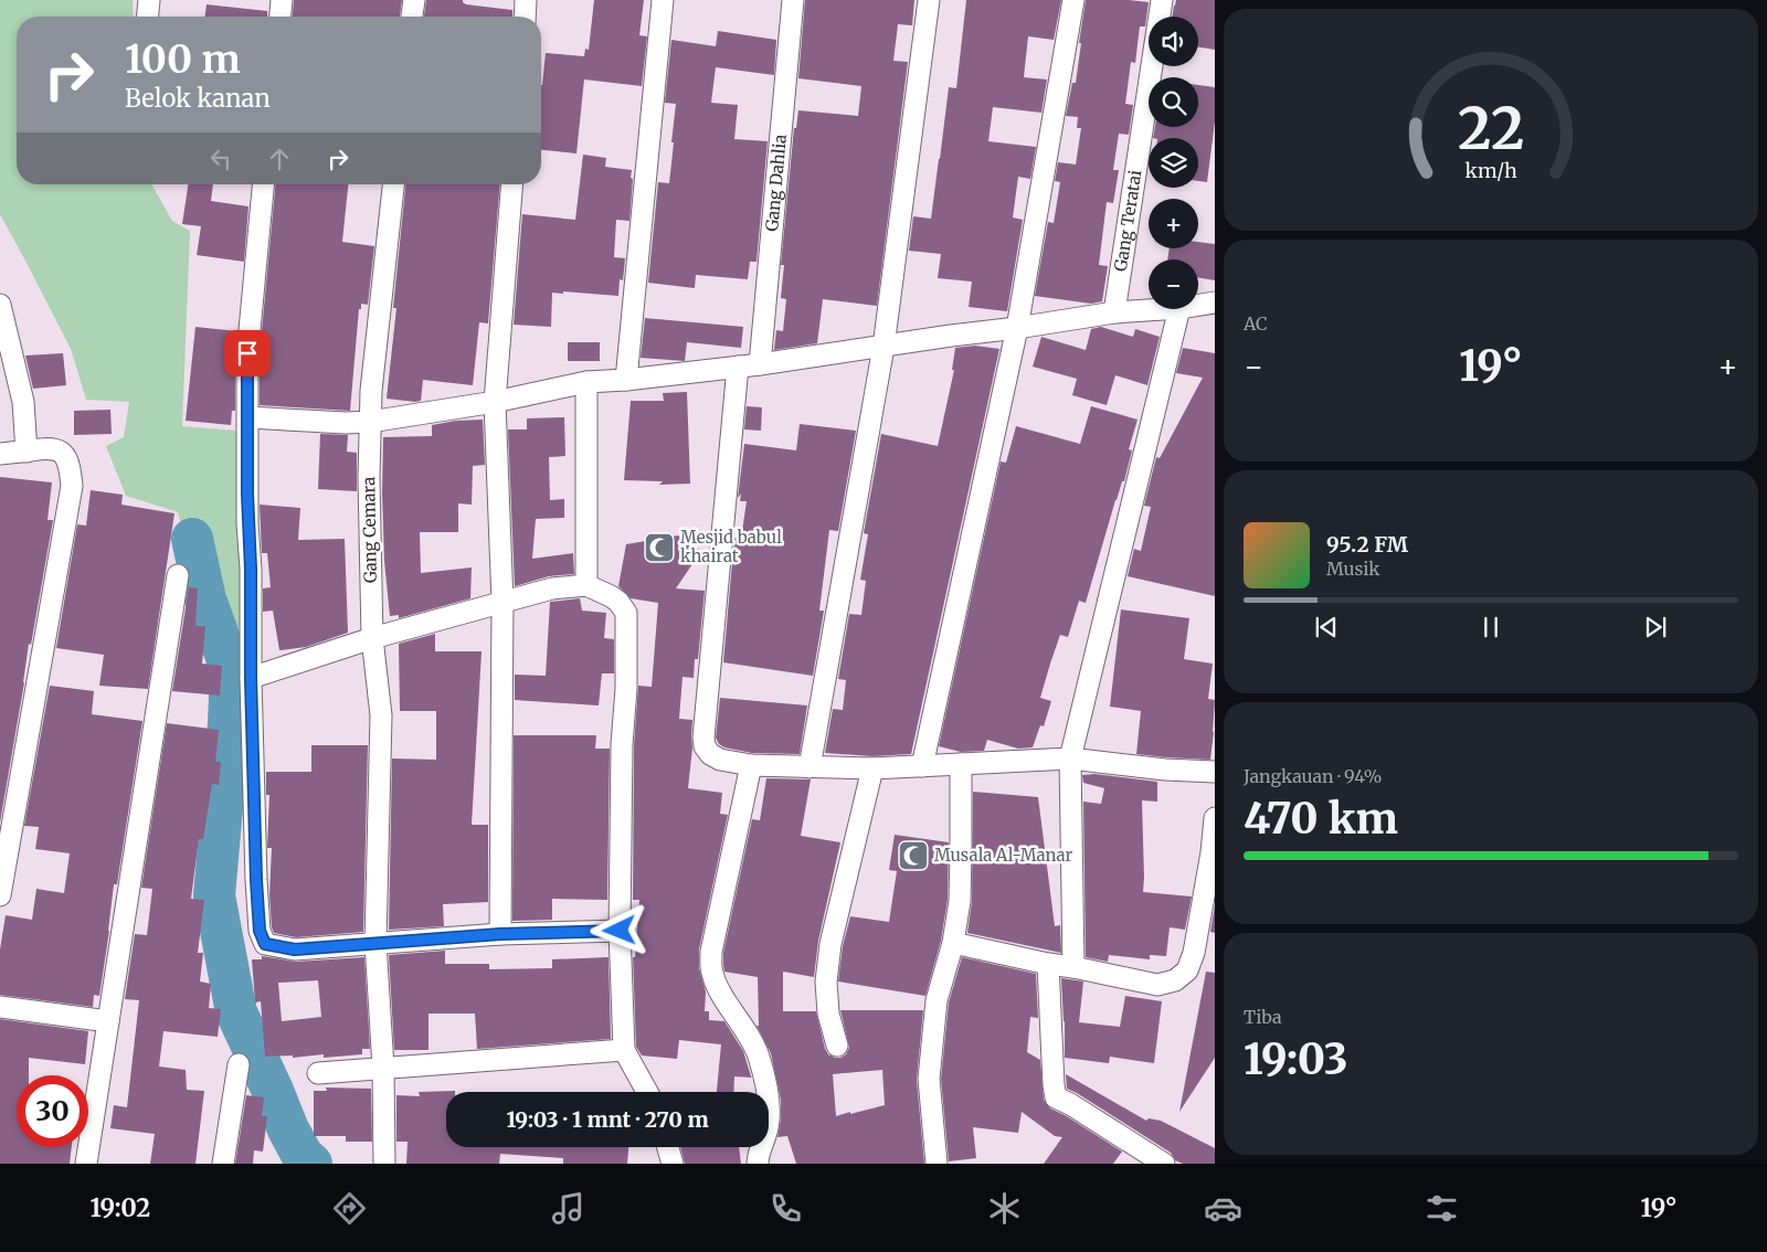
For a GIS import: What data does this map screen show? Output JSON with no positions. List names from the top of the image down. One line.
{"streets":{"street":["Gang Dahlia","Gang Teratai","Gang Cemara"]},"places":{"mosque":["Mesjid babul khairat","Musala Al-Manar"]},"page":{"map_buttons":["+","−"],"turn":["100 m","Belok kanan"],"tile":["AC",["Jangkauan · 94%","470 km"],["Tiba","19:03"]],"heat":["−","19°","+"],"song":["95.2 FM","Musik"],"limit":"30","trip":"19:03 · 1 mnt · 270 m","tabs":["19:02","19°"],"gauge":["22","km/h"]}}
